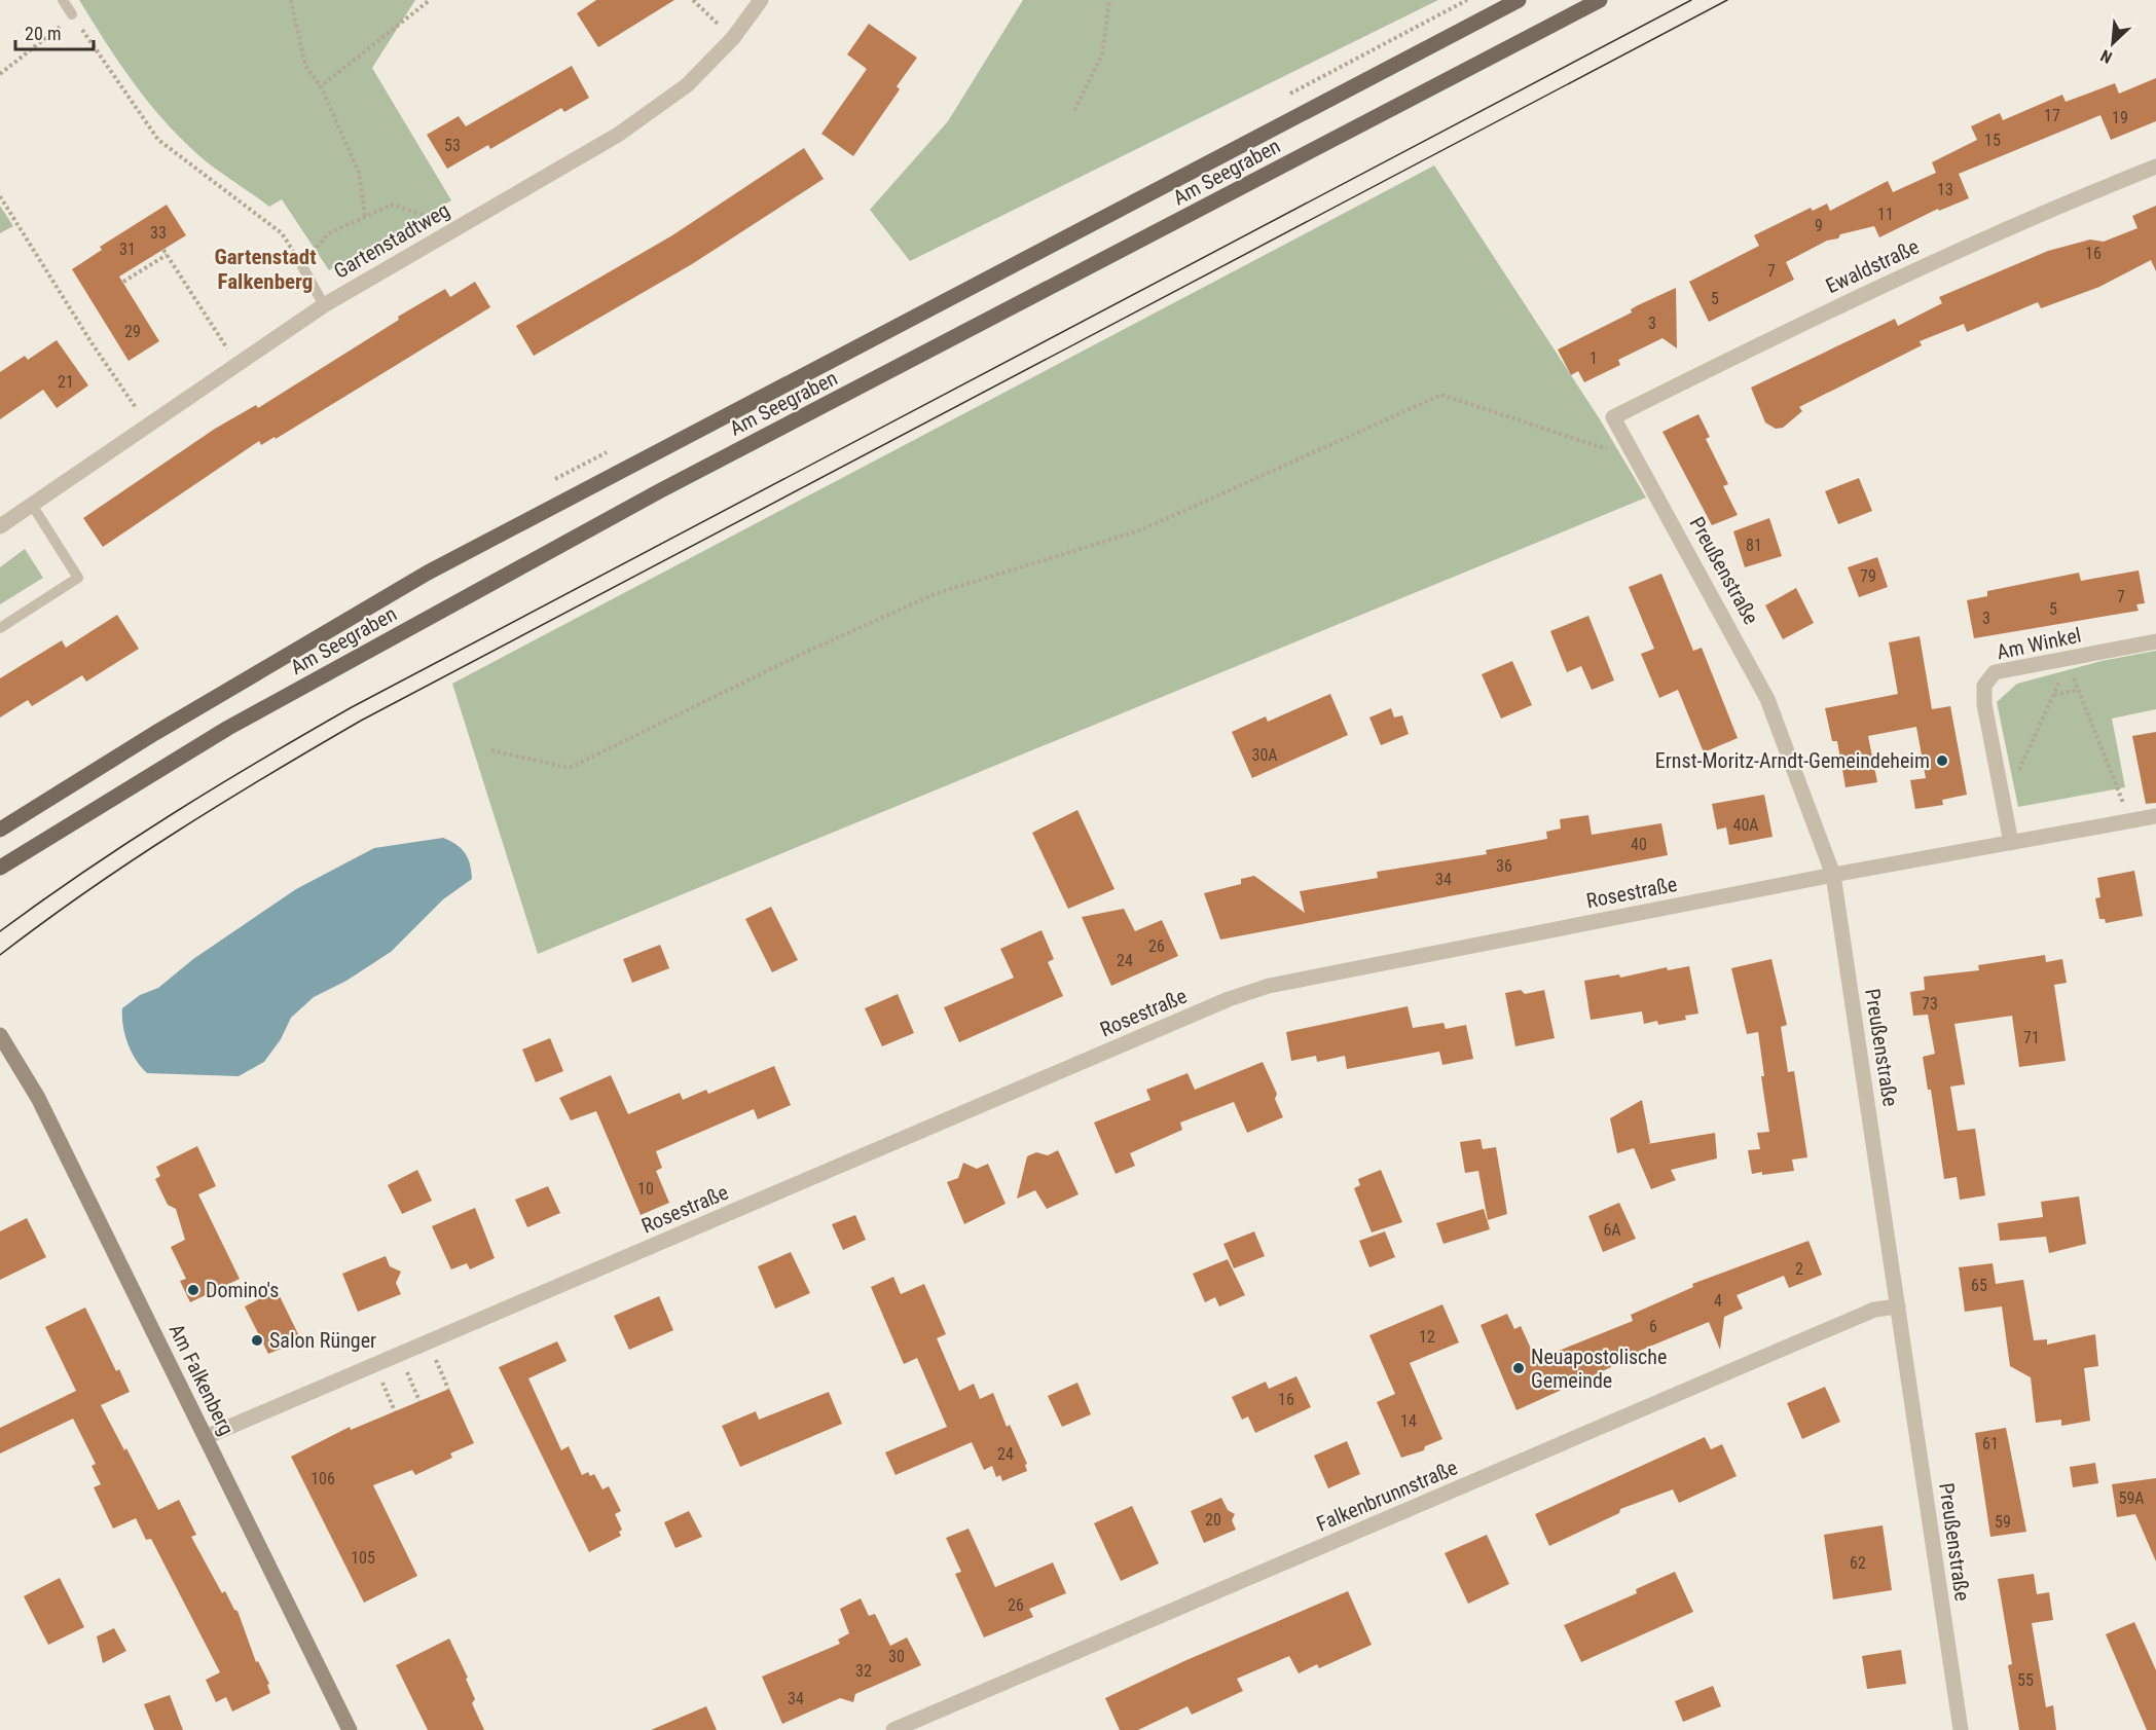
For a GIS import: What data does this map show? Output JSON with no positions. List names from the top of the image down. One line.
{"streets":{"main road":["Am Seegraben"],"street":["Gartenstadtweg","Ewaldstraße","Preußenstraße","Am Winkel","Rosestraße","Am Falkenberg","Falkenbrunnstraße"]},"crossings":[["Ewaldstraße","Preußenstraße"],["Preußenstraße","Rosestraße"],["Preußenstraße","Falkenbrunnstraße"],["Am Winkel","Rosestraße"],["Rosestraße","Am Falkenberg"]],"districts":["Gartenstadt Falkenberg"],"places":["Ernst-Moritz-Arndt-Gemeindeheim","Domino's","Salon Rünger","Neuapostolische Gemeinde"],"house_numbers":["17","19","15","53","13","11","9","33","31","16","7","5","3","29","1","21","81","79","7","5","3","30A","40A","40","36","34","26","24","73","71","10","6A","2","65","4","6","12","16","14","61","24","106","59A","20","59","105","62","26","30","32","55","34"],"scale_bar":"20 m","north":"bottom left"}
